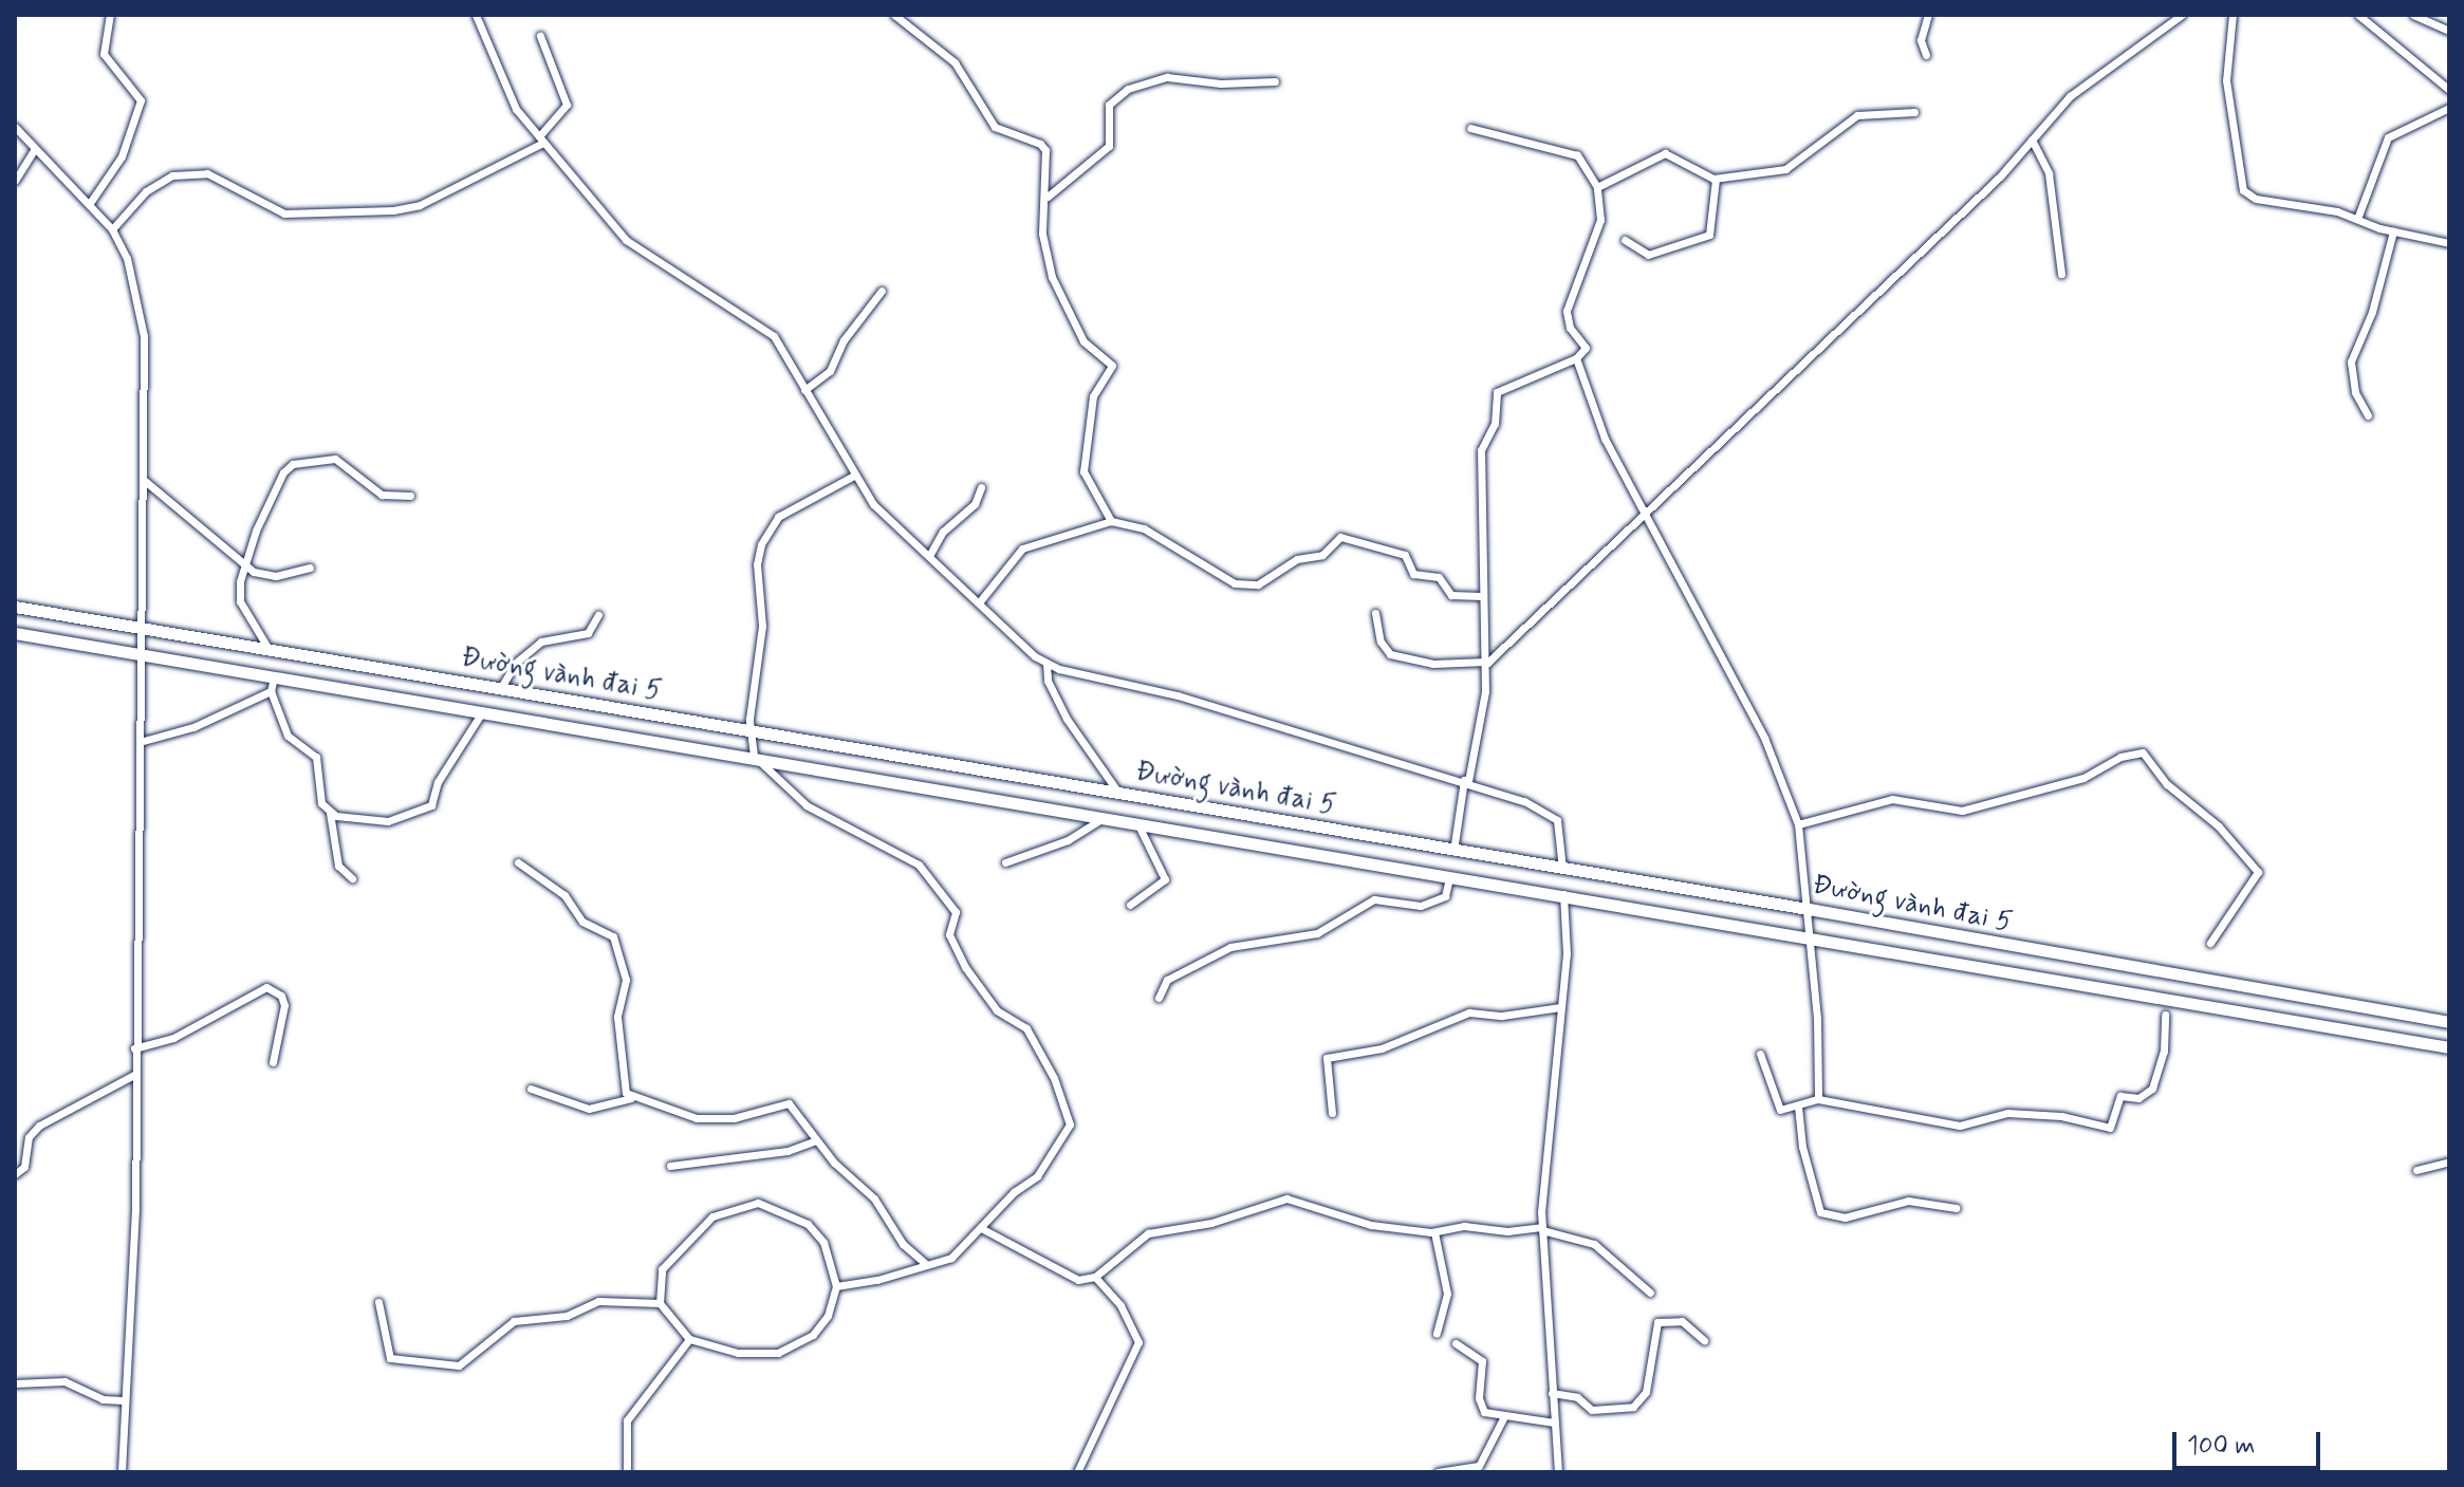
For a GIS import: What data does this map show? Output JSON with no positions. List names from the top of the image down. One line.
{"streets":{"main road":["Đường vành đai 5"]},"scale_bar":"100 m"}
